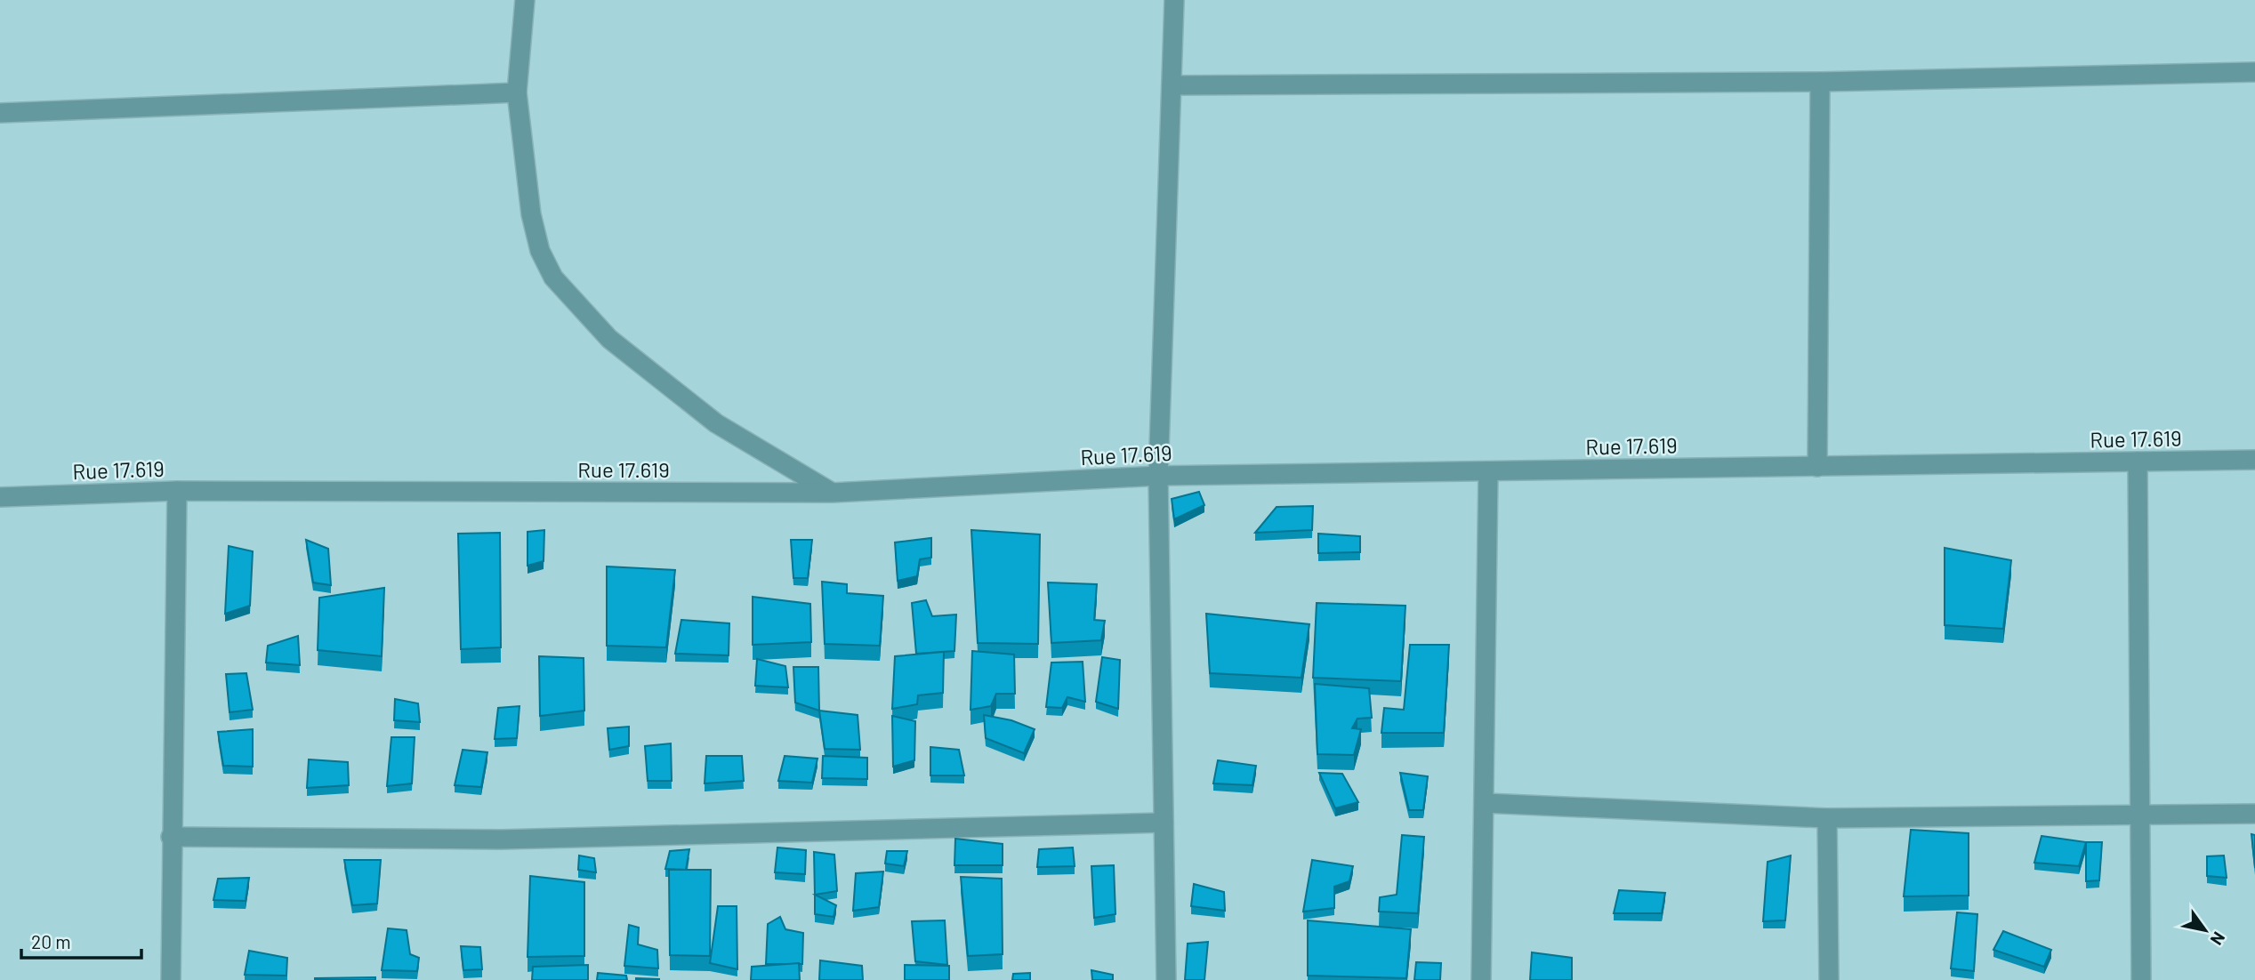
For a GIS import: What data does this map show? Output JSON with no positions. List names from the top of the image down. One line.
{"streets":{"street":["Rue 17.619"]},"scale_bar":"20 m","north":"bottom right"}
